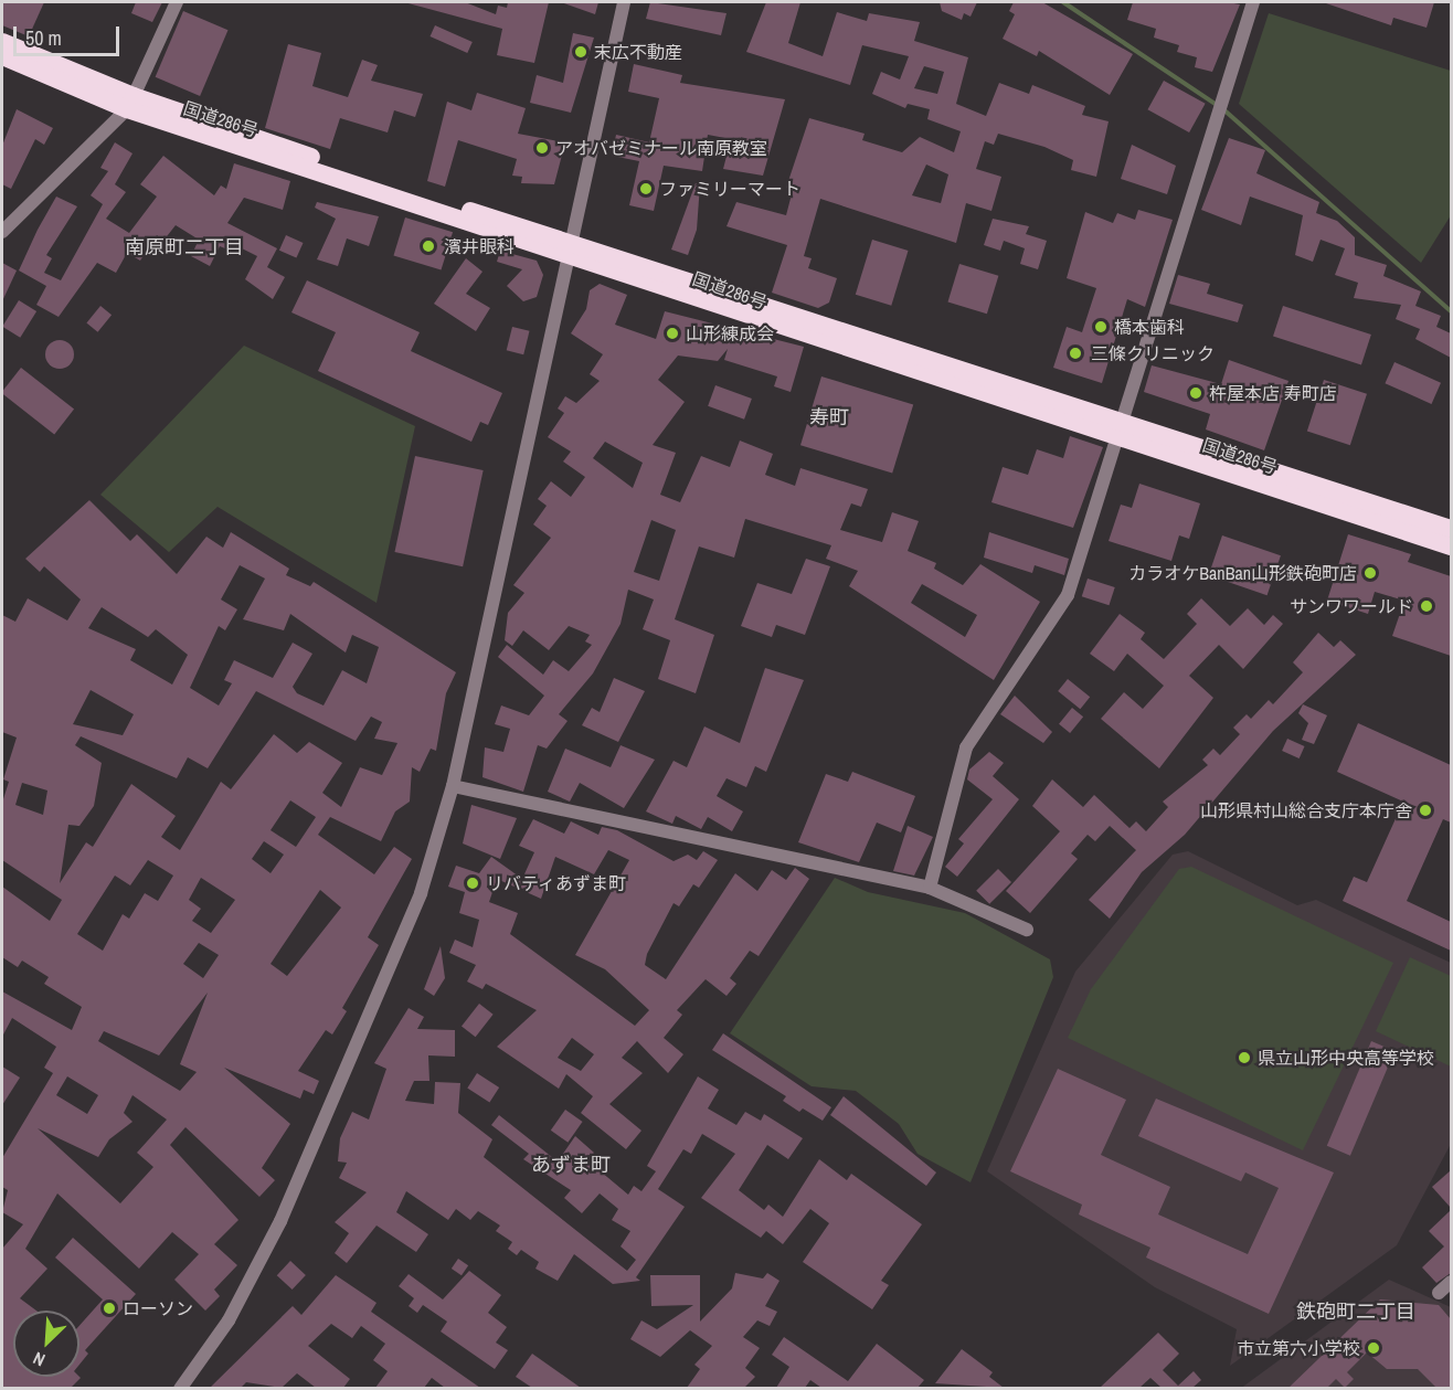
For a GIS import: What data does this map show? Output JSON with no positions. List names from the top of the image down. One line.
{"streets":{"highway":["国道286号"]},"districts":["南原町二丁目","寿町","あずま町","鉄砲町二丁目"],"places":["末広不動産","アオバゼミナール南原教室","ファミリーマート","濱井眼科","橋本歯科","山形練成会","三條クリニック","杵屋本店 寿町店","カラオケBanBan山形鉄砲町店","サンワワールド","山形県村山総合支庁本庁舎","リバティあずま町","県立山形中央高等学校","ローソン","市立第六小学校"],"scale_bar":"50 m","north":"bottom left"}
